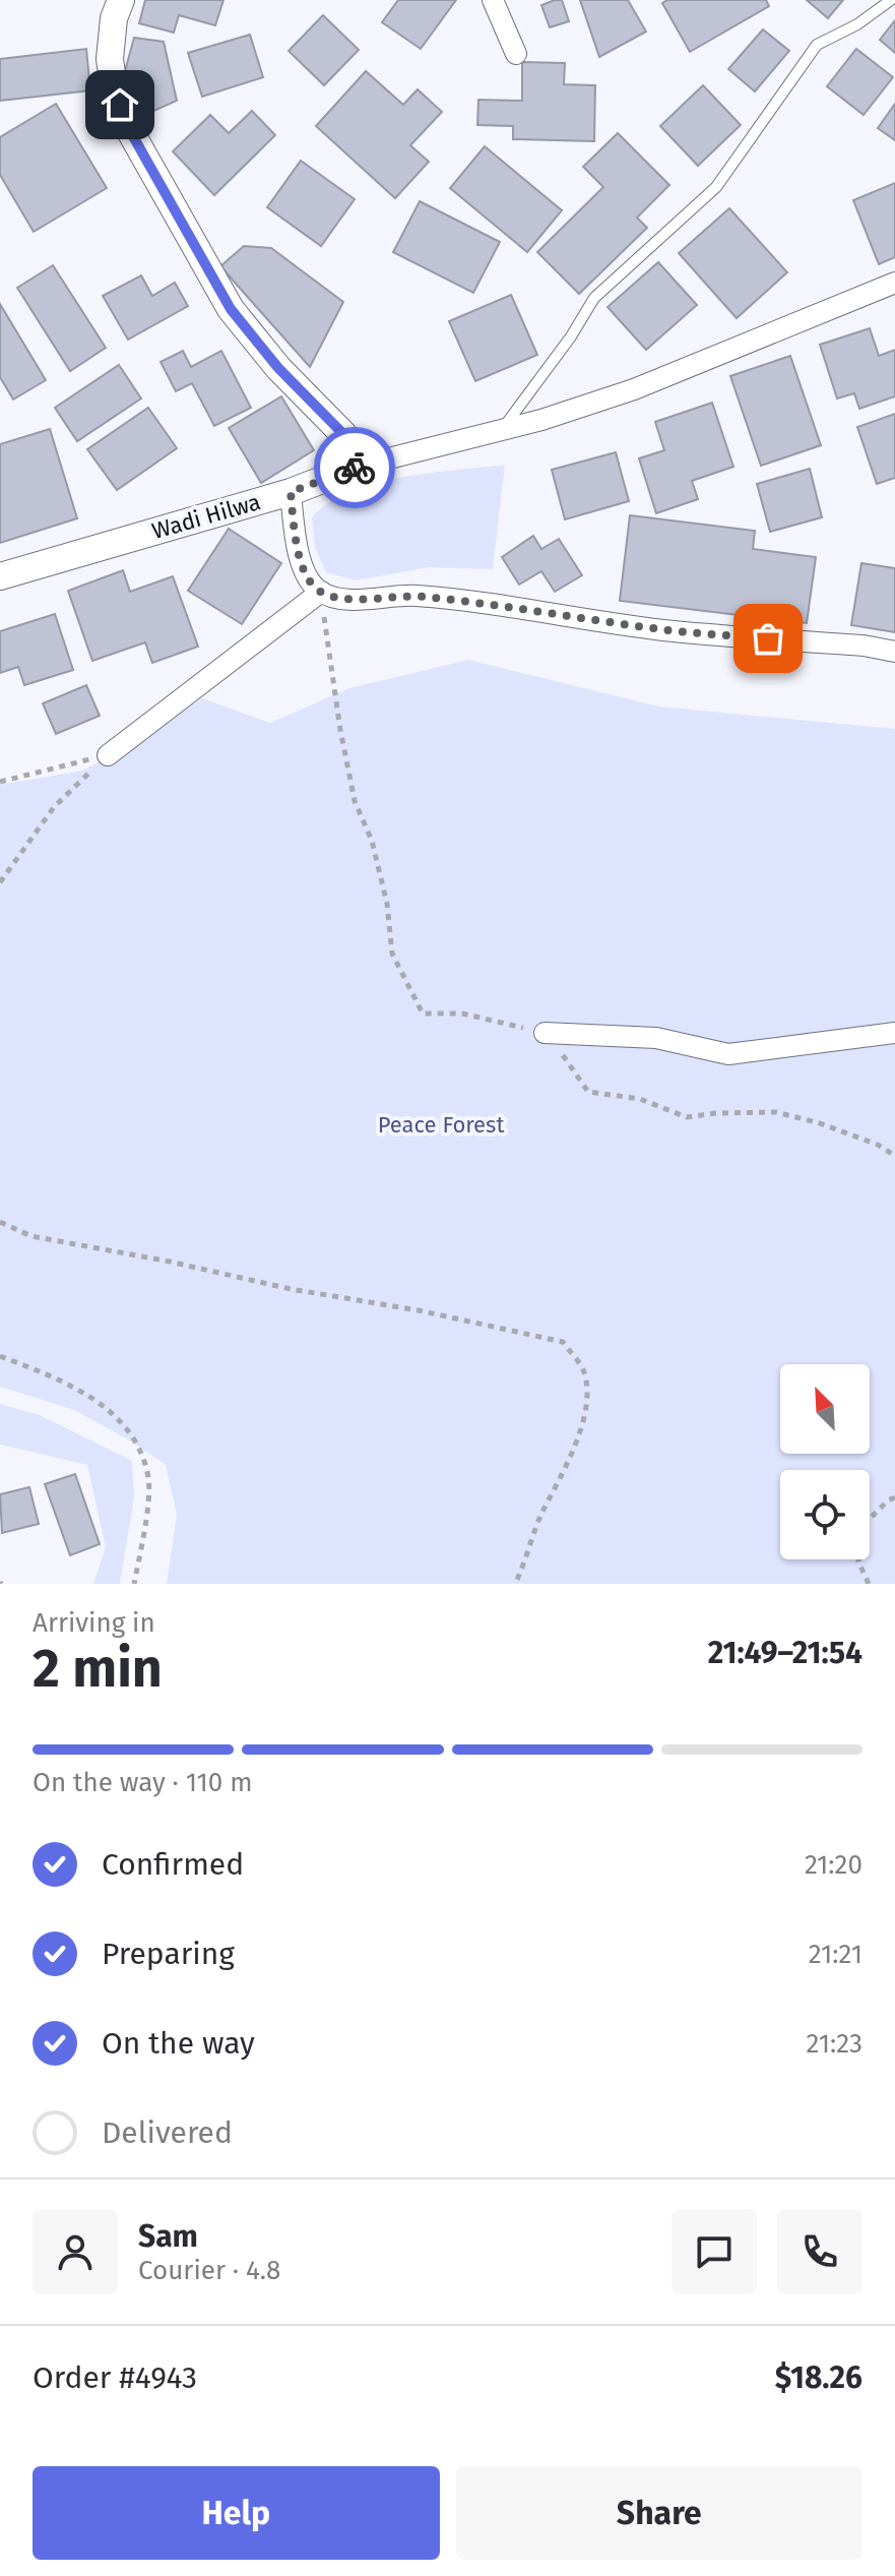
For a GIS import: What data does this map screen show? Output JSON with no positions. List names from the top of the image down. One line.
{"streets":{"street":["Wadi Hilwa"]},"parks":["Peace Forest"],"north":"top left","page":{"heading":["2 min","Arriving in","21:49–21:54"],"panel":["Sam","Courier · 4.8","Order #4943","$18.26"],"bar":"On the way · 110 m","list":[["Confirmed","21:20"],["Preparing","21:21"],["On the way","21:23"],"Delivered"],"buttons":["Help","Share"]}}
